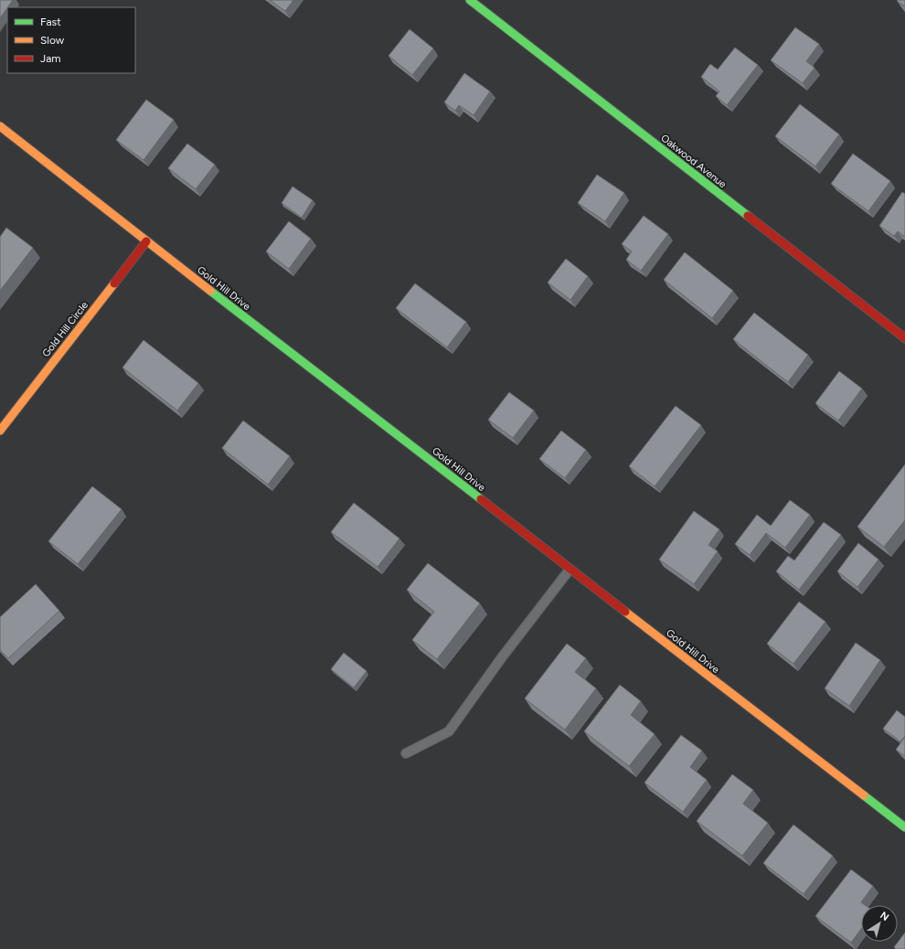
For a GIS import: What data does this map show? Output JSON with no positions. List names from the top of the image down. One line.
{"streets":{"street":["Oakwood Avenue","Gold Hill Drive","Gold Hill Circle"]},"crossings":[["Gold Hill Drive","Gold Hill Circle"]],"legend":["Fast","Slow","Jam"],"north":"top right"}
